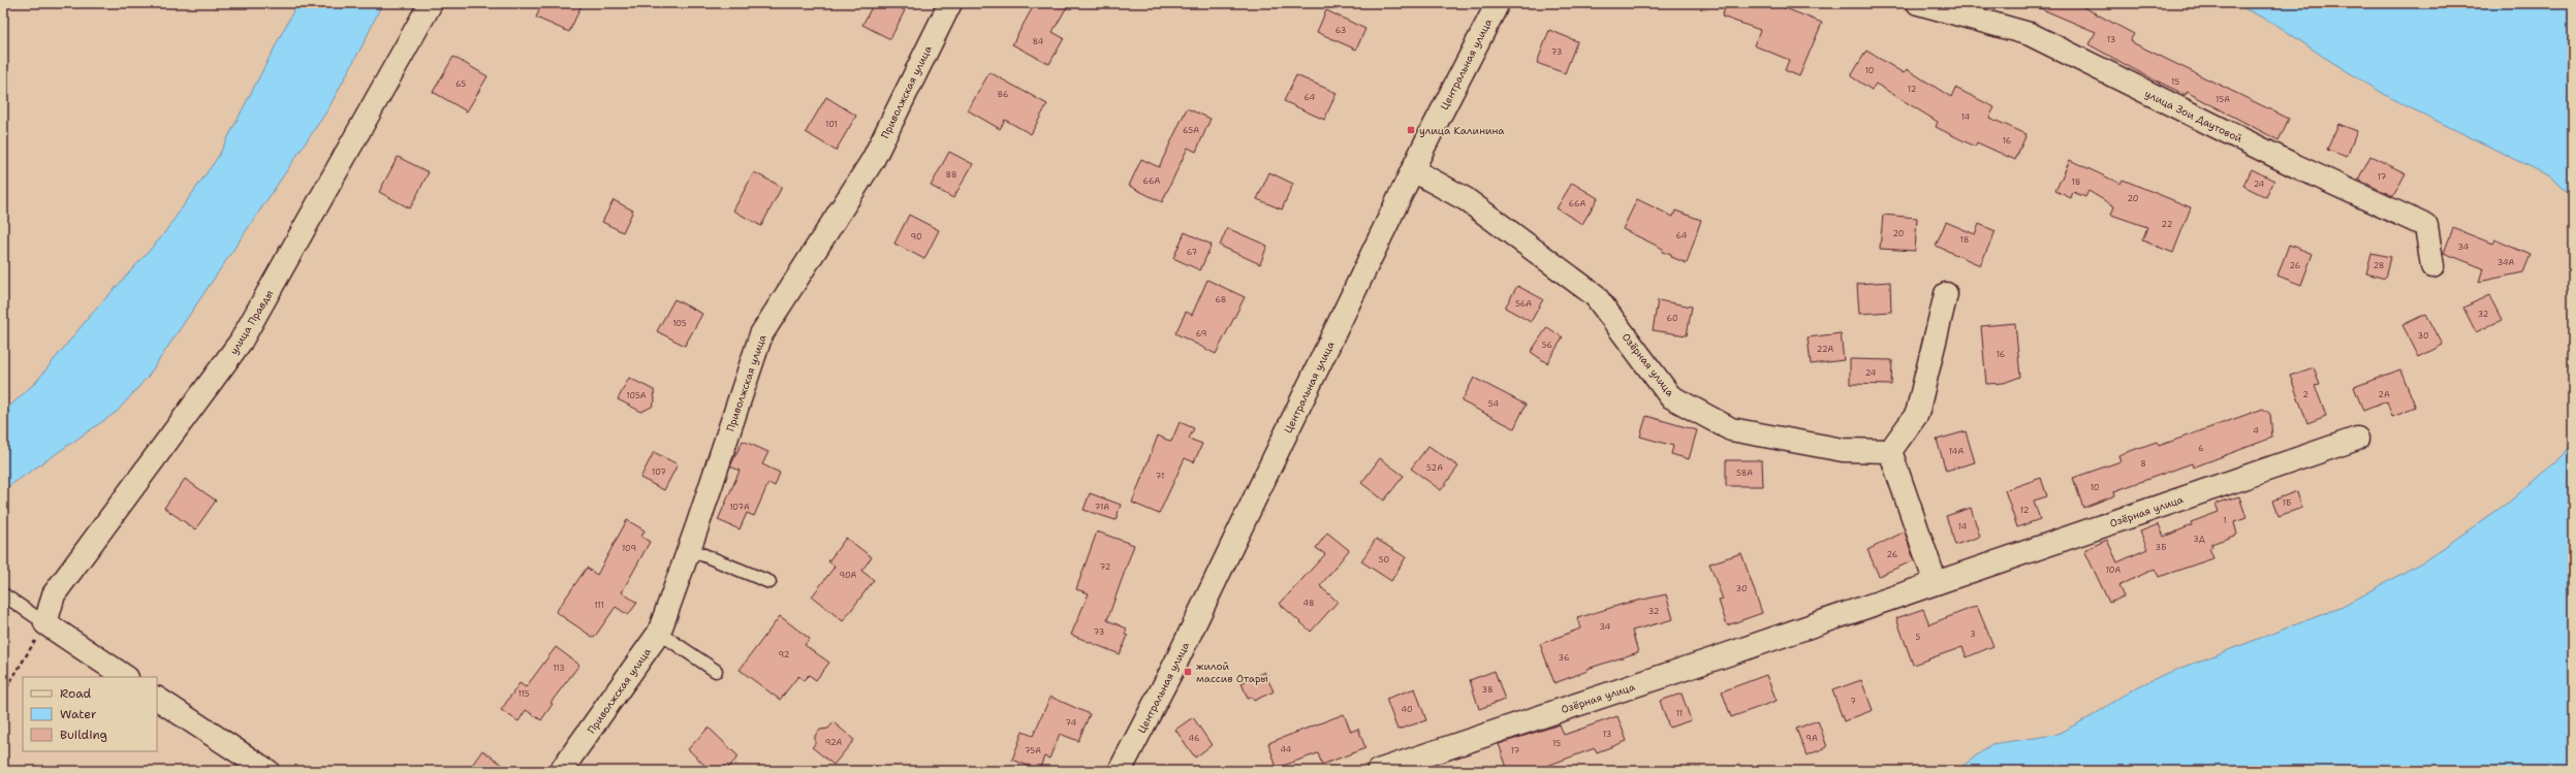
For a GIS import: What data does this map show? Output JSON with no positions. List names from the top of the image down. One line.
{"streets":{"street":["Центральная улица","Приволжская улица","улица Зои Даутовой","улица Правды","Озёрная улица"]},"crossings":[["Центральная улица","Озёрная улица"]],"places":{"transit":["улица Калинина","жилой массив Отары"]},"house_numbers":["63","13","84","73","10","15","65","12","86","64","15А","14","101","65А","16","88","17","66А","18","24","20","66А","22","20","64","90","18","34","67","34А","26","28","68","56А","32","60","105","69","30","56","22А","16","24","2","2А","105А","54","4","6","14А","8","52А","107","58А","71","10","1Б","107А","71А","12","1","14","3Д","3Б","109","26","50","72","10А","90А","30","48","111","32","34","73","3","5","92","36","113","38","115","7","40","11","74","13","46","9А","92А","15","44","75А","17"],"legend":["Road","Water","Building"]}
